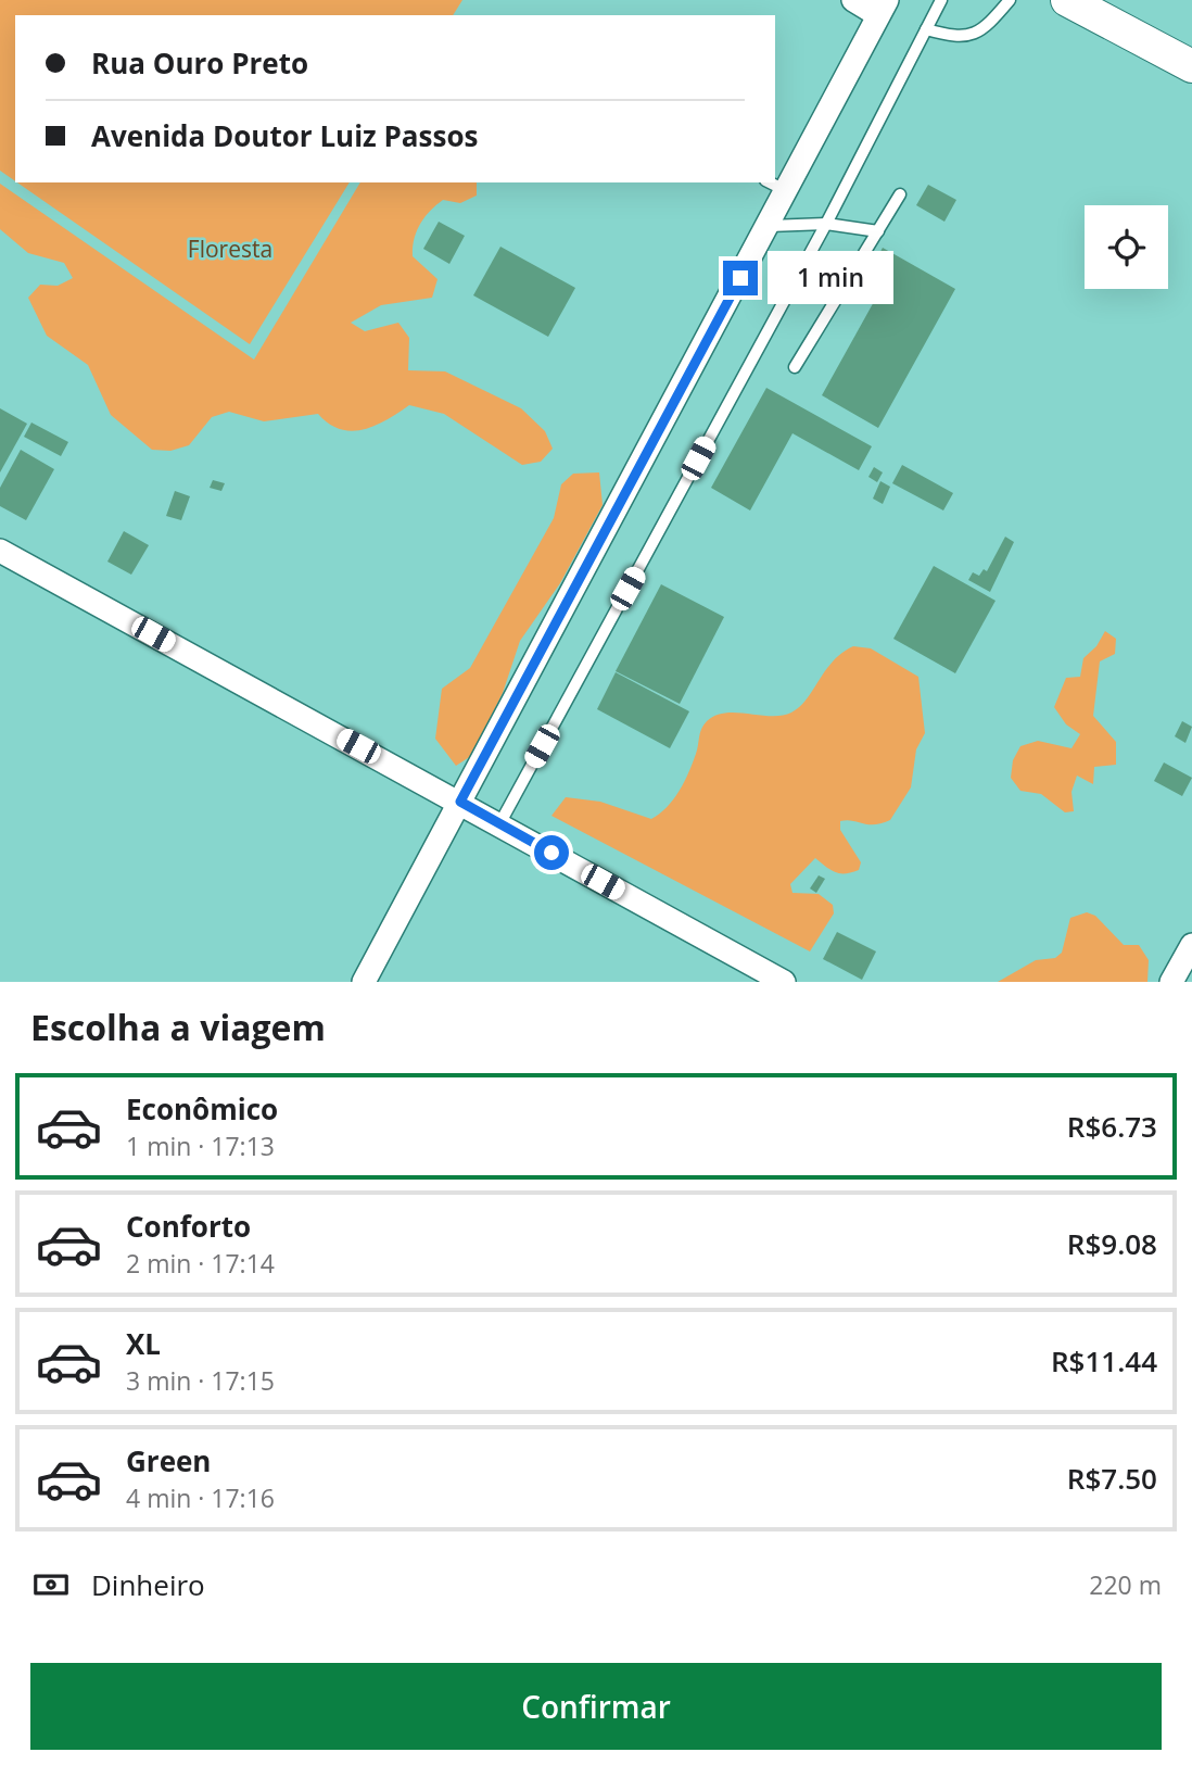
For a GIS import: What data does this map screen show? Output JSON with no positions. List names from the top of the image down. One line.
{"parks":["Floresta"],"page":{"banner":["Rua Ouro Preto","Avenida Doutor Luiz Passos"],"bubble":"1 min","heading":"Escolha a viagem","list":[{"name":"Econômico","note":"1 min · 17:13","value":"R$6.73"},{"name":"Conforto","note":"2 min · 17:14","value":"R$9.08"},{"name":"XL","note":"3 min · 17:15","value":"R$11.44"},{"name":"Green","note":"4 min · 17:16","value":"R$7.50"}],"pay":["Dinheiro","220 m"],"buttons":"Confirmar"}}
